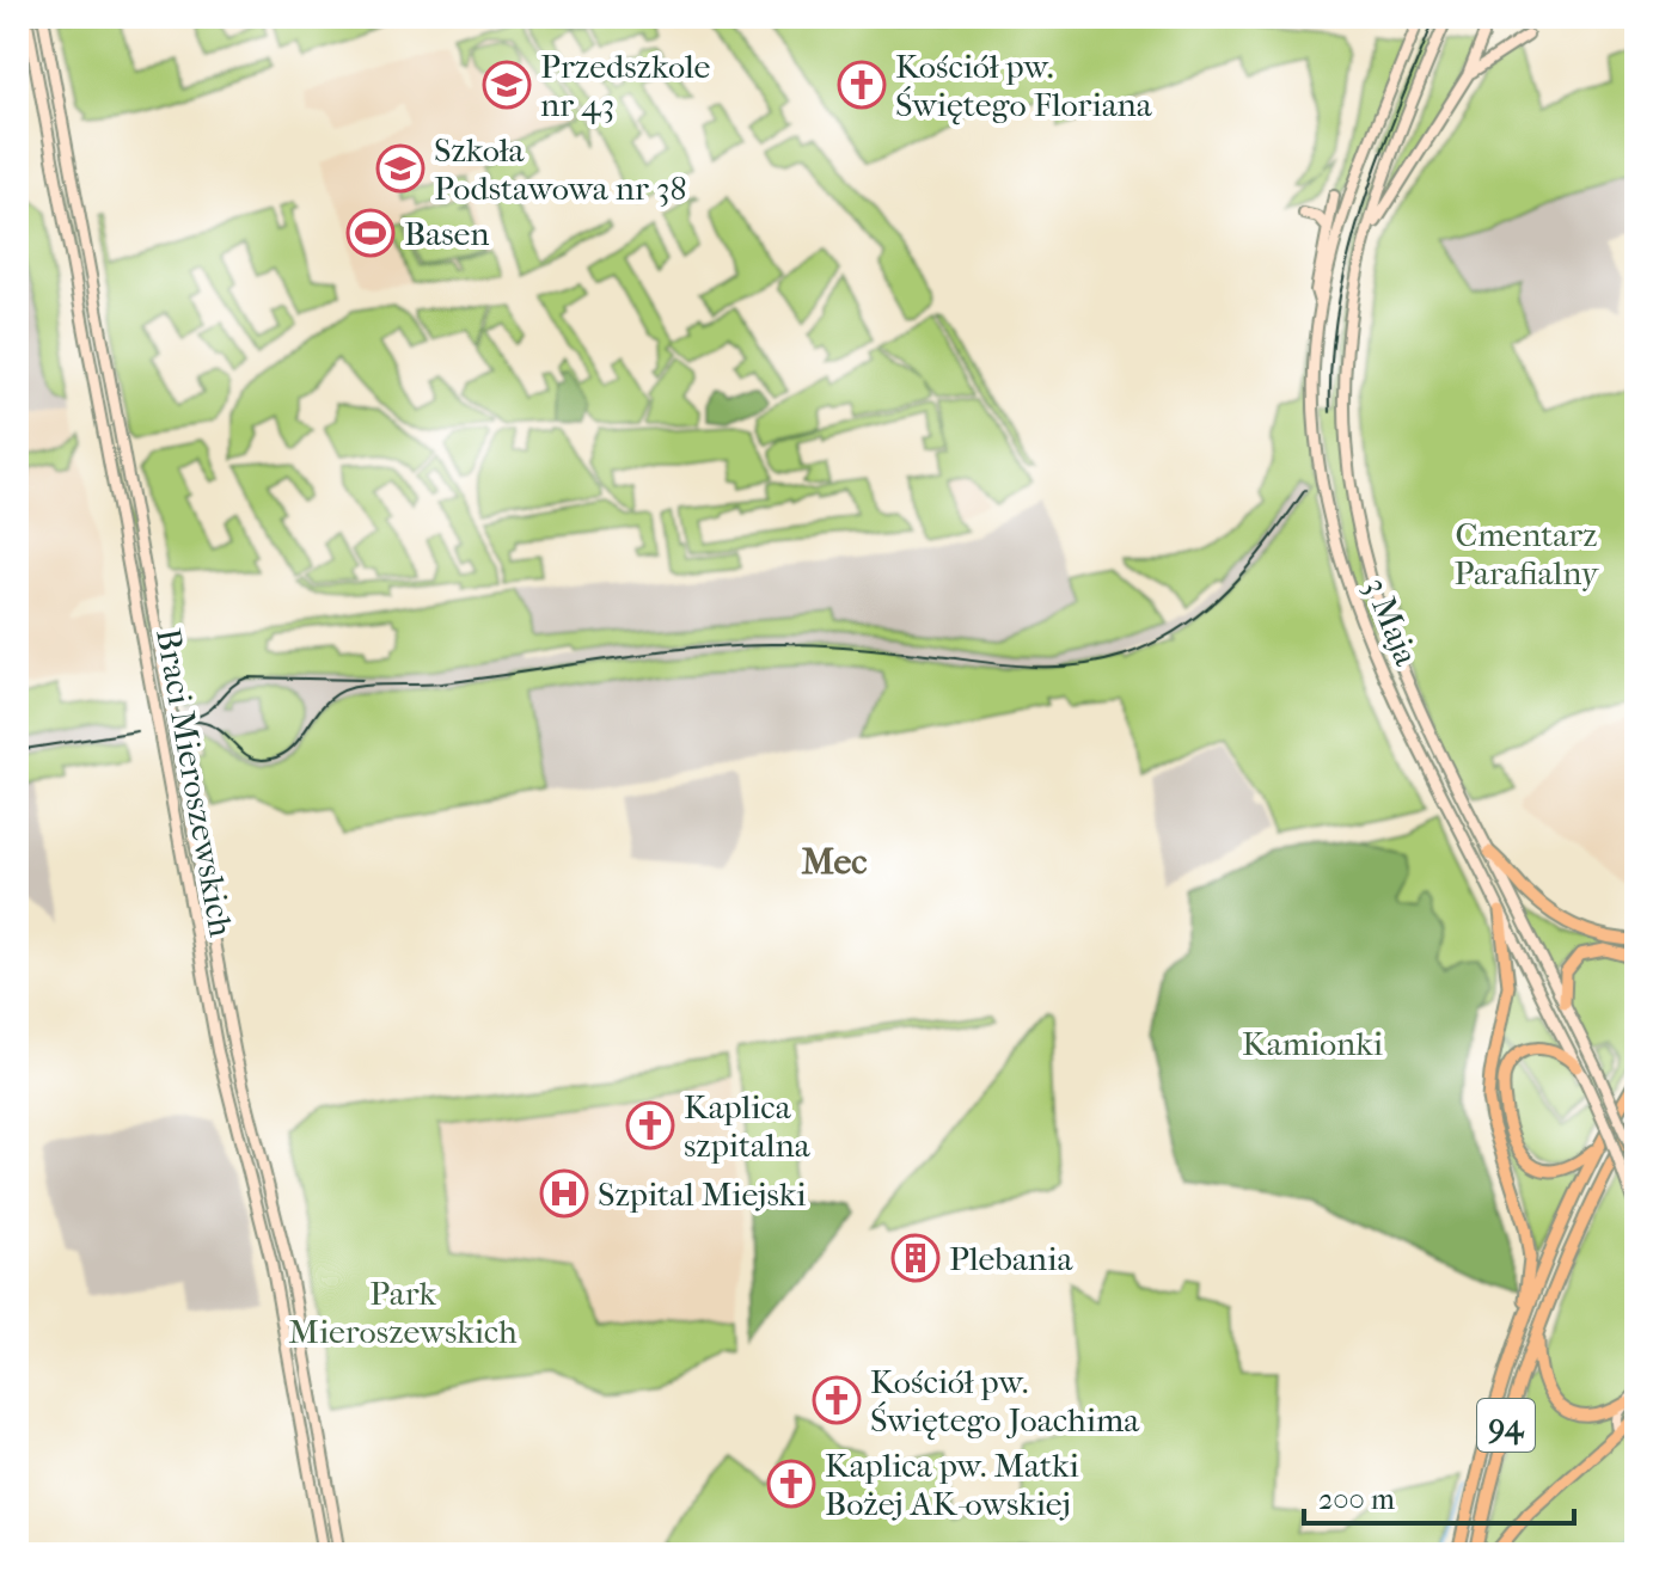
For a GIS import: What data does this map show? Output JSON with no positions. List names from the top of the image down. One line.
{"streets":{"main road":["3 Maja","Braci Mieroszewskich","94"]},"districts":["Mec"],"parks":["Cmentarz Parafialny","Kamionki","Park Mieroszewskich"],"places":{"school or university":["Przedszkole nr 43","Szkoła Podstawowa nr 38"],"church":["Kościół pw. Świętego Floriana","Kaplica szpitalna","Kościół pw. Świętego Joachima","Kaplica pw. Matki Bożej AK-owskiej"],"sports":["Basen"],"hospital":["Szpital Miejski"],"building":["Plebania"]},"scale_bar":"200 m"}
